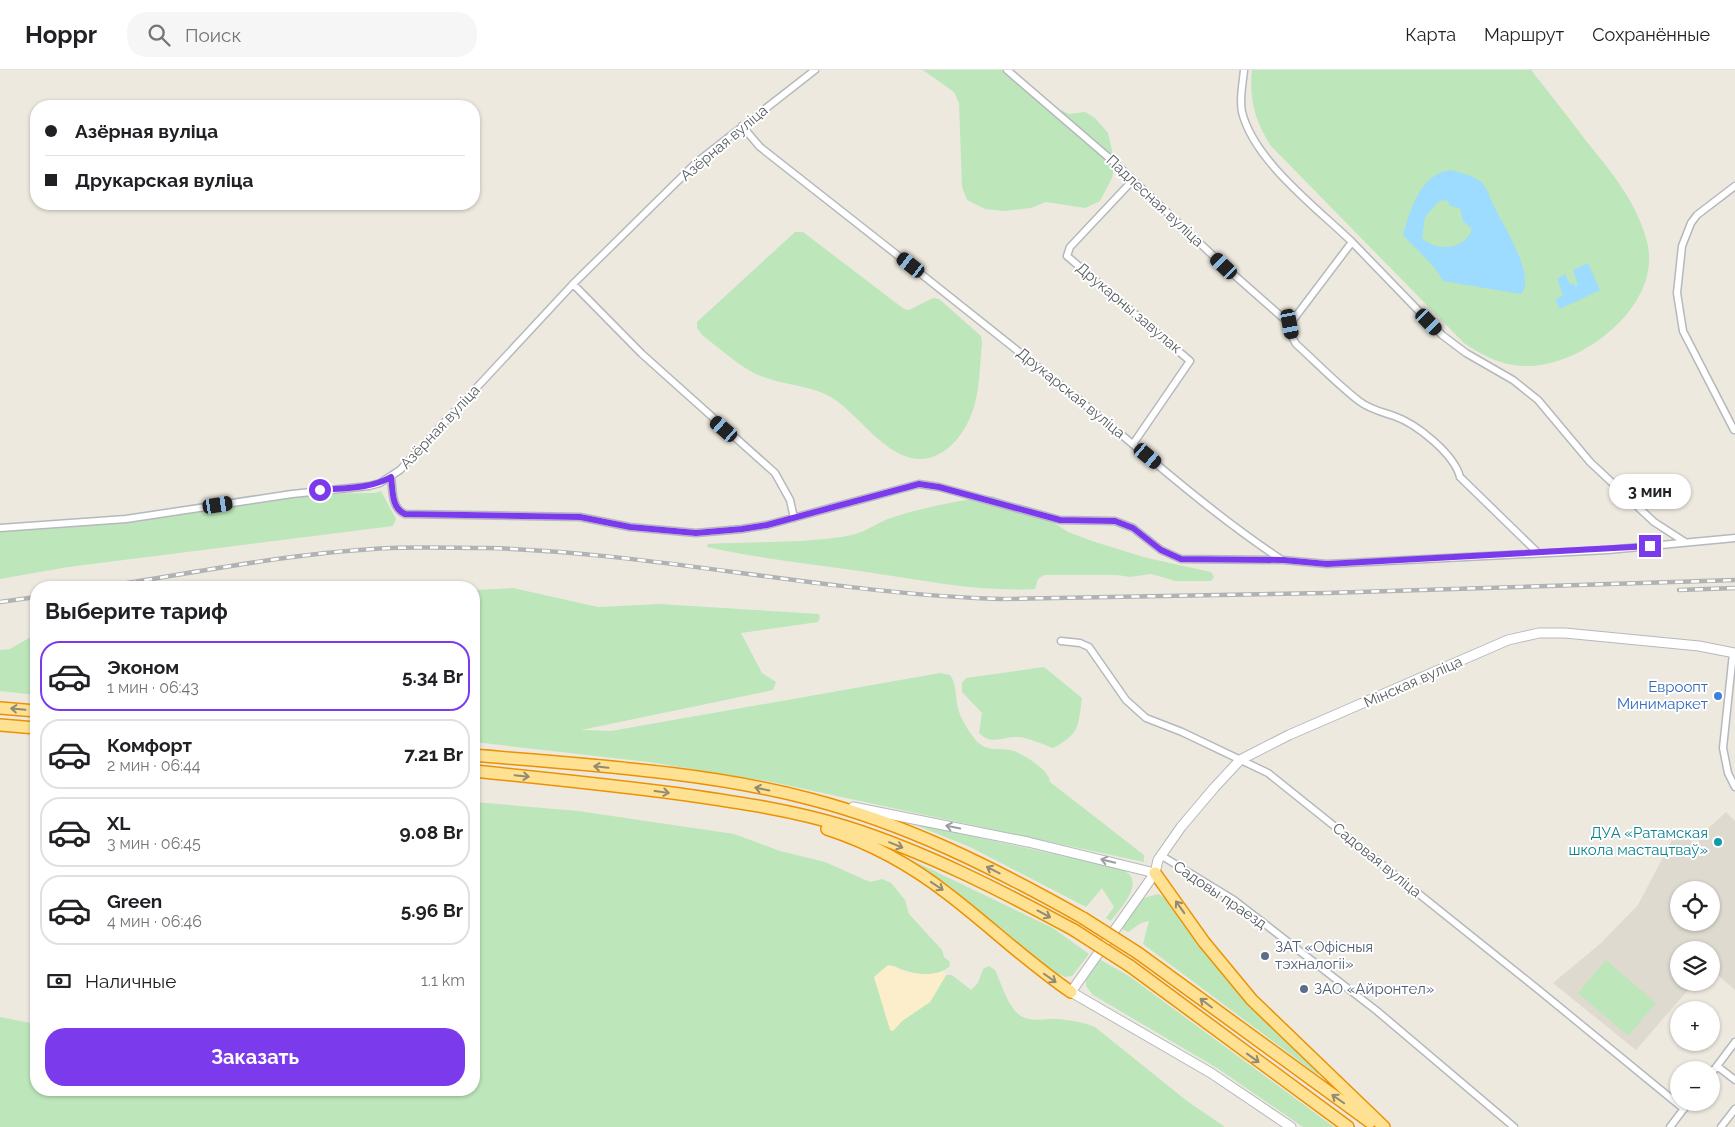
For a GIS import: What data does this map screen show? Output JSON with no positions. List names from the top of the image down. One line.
{"streets":{"street":["Азёрная вуліца","Падлесная вуліца","Друкарны завулак","Друкарская вуліца","Мінская вуліца","Садовая вуліца","Садовы праезд"]},"crossings":[["Азёрная вуліца","Друкарская вуліца"],["Падлесная вуліца","Друкарны завулак"],["Падлесная вуліца","Друкарская вуліца"],["Друкарны завулак","Друкарская вуліца"],["Мінская вуліца","Садовая вуліца"],["Мінская вуліца","Садовы праезд"]],"places":["Евроопт Минимаркет","ДУА «Ратамская школа мастацтваў»","ЗАТ «Офісныя тэхналогіі»","ЗАО «Айронтел»"],"page":{"header":"Hoppr","search":"Поиск","nav":["Карта","Маршрут","Сохранённые"],"banner":["Азёрная вуліца","Друкарская вуліца"],"bubble":"3 мин","heading":"Выберите тариф","list":[{"name":"Эконом","note":"1 мин · 06:43","value":"5.34 Br"},{"name":"Комфорт","note":"2 мин · 06:44","value":"7.21 Br"},{"name":"XL","note":"3 мин · 06:45","value":"9.08 Br"},{"name":"Green","note":"4 мин · 06:46","value":"5.96 Br"}],"map_buttons":["+","−"],"pay":["Наличные","1.1 km"],"buttons":"Заказать"}}
